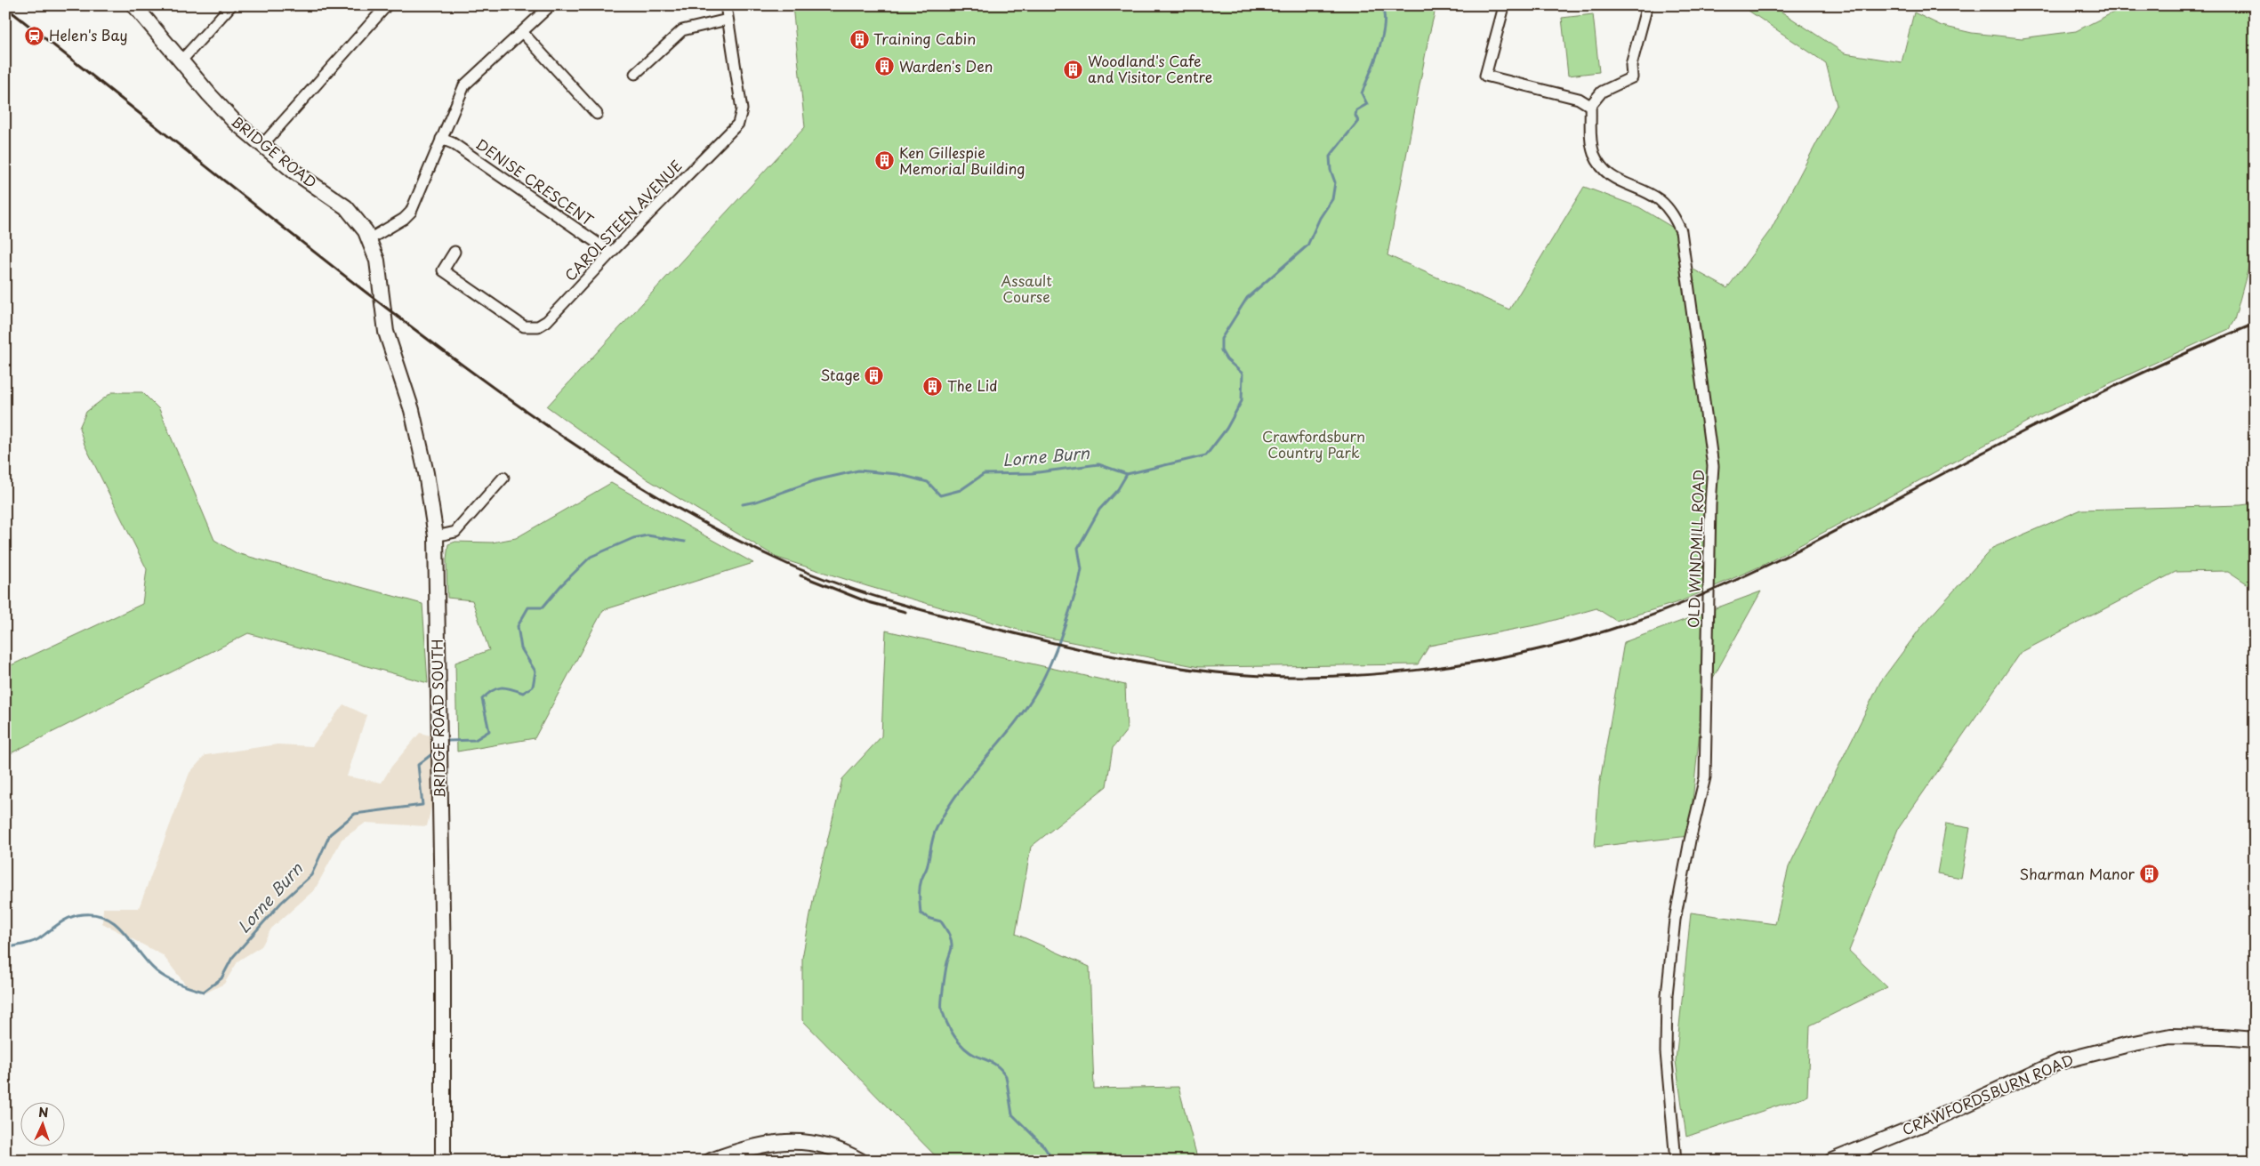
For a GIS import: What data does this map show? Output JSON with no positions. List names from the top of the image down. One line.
{"streets":{"street":["BRIDGE ROAD","DENISE CRESCENT","CAROLSTEEN AVENUE","OLD WINDMILL ROAD","BRIDGE ROAD SOUTH","CRAWFORDSBURN ROAD"]},"crossings":[["BRIDGE ROAD","BRIDGE ROAD SOUTH"],["DENISE CRESCENT","CAROLSTEEN AVENUE"]],"water":["Lorne Burn"],"parks":["Assault Course","Crawfordsburn Country Park"],"places":{"station":["Helen's Bay"],"building":["Training Cabin","Warden's Den","Woodland's Cafe and Visitor Centre","Ken Gillespie Memorial Building","Stage","The Lid","Sharman Manor"]},"north":"top"}
